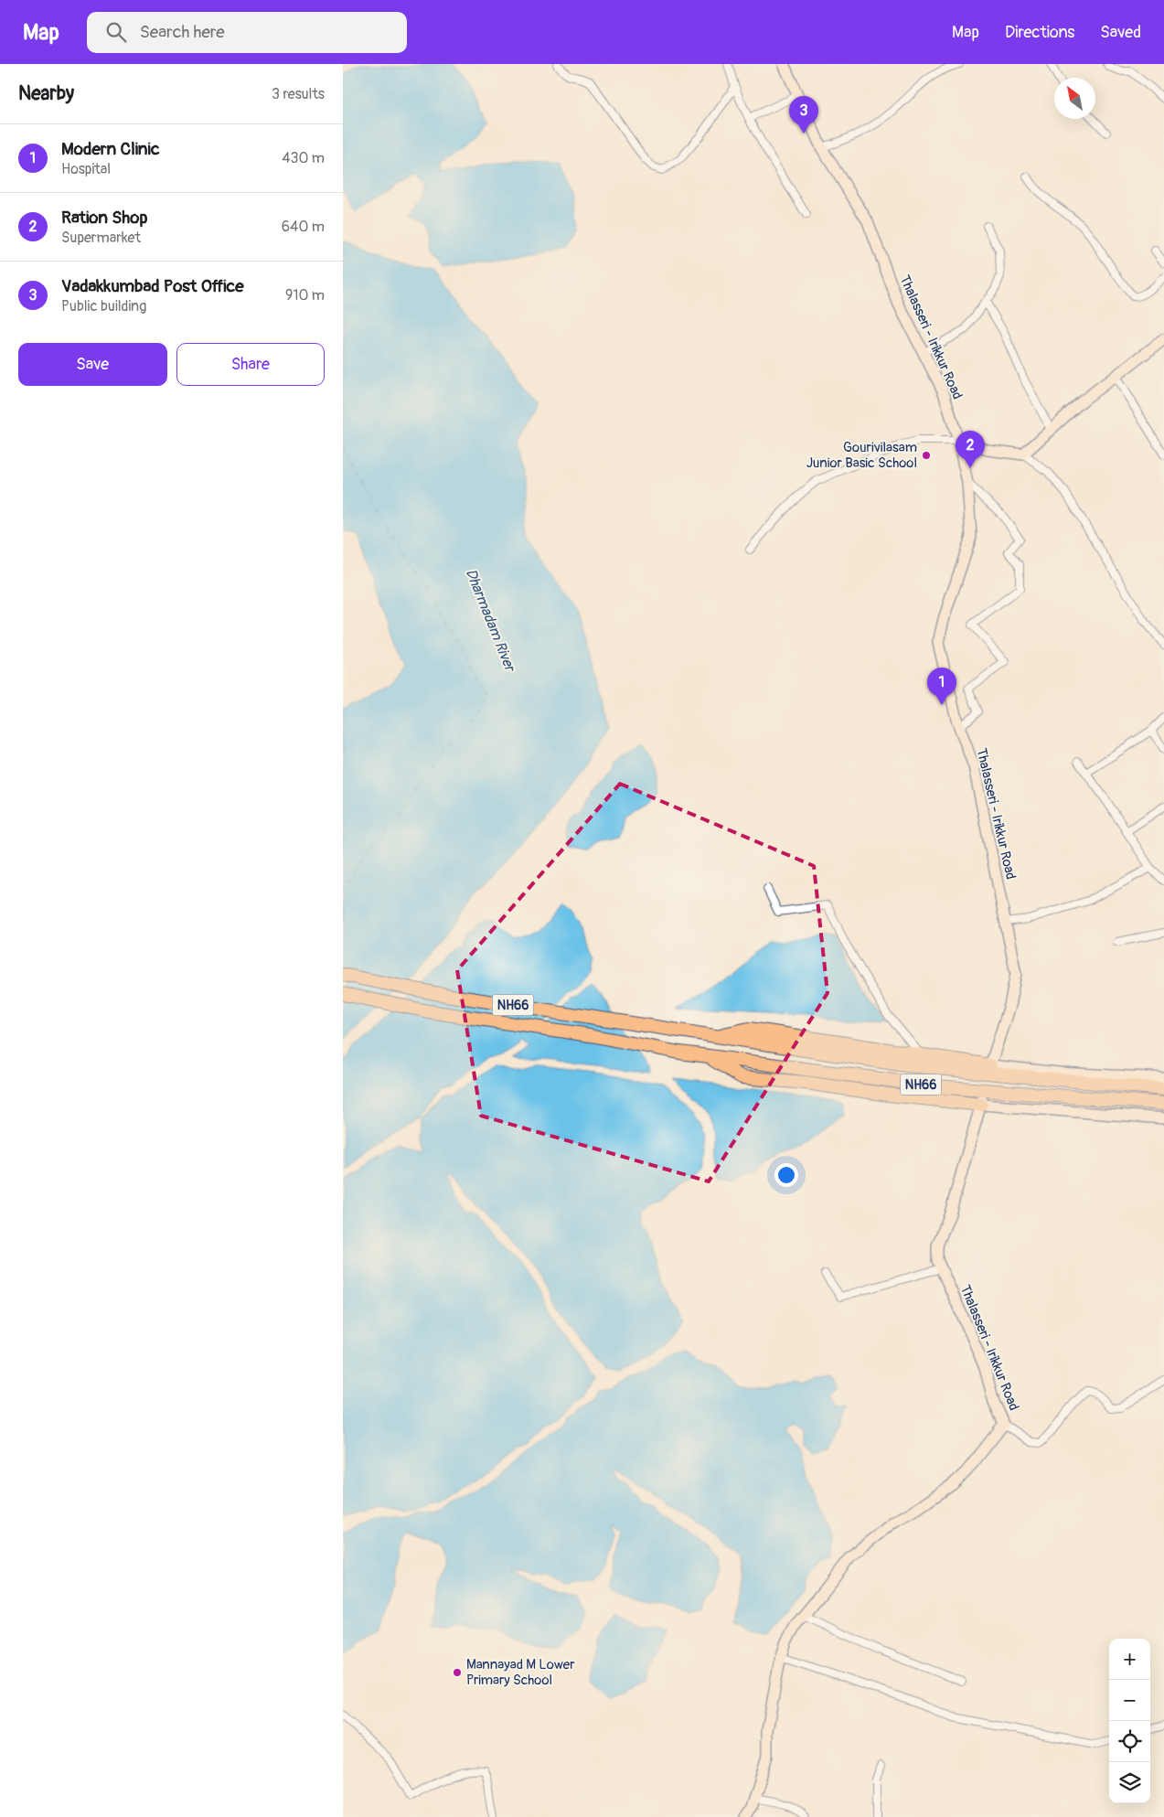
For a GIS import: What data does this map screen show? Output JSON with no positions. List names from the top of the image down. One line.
{"streets":{"highway":["NH66"],"main road":["Thalasseri - Irikkur Road"]},"water":["Dharmadam River"],"places":["Gourivilasam Junior Basic School","Mannayad M Lower Primary School"],"north":"top left","page":{"header":"Map","search":"Search here","nav":["Map","Directions","Saved"],"heading":["Nearby","3 results"],"pins":["3","2","1"],"list":[{"mark":"1","name":"Modern Clinic","note":"Hospital","value":"430 m"},{"mark":"2","name":"Ration Shop","note":"Supermarket","value":"640 m"},{"mark":"3","name":"Vadakkumbad Post Office","note":"Public building","value":"910 m"}],"buttons":["Save","Share"],"map_buttons":["+","−"]}}
